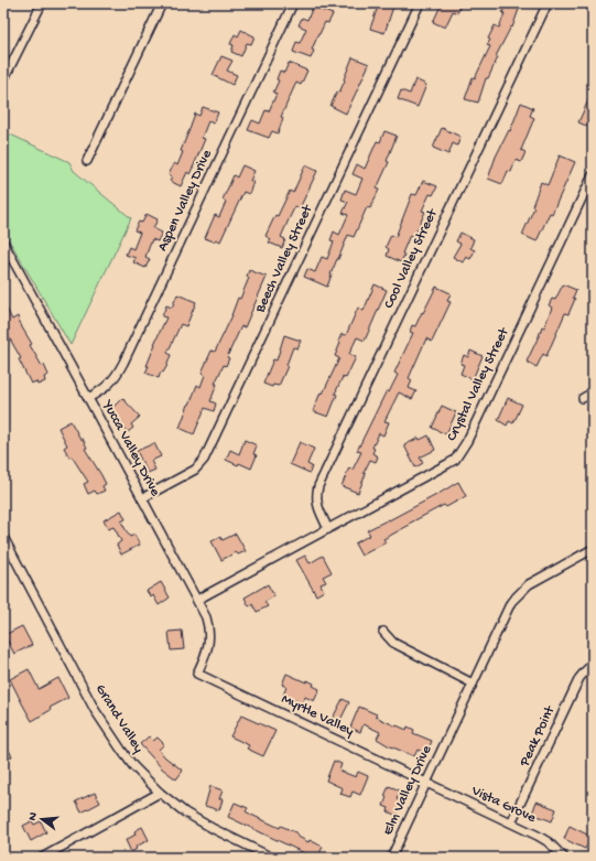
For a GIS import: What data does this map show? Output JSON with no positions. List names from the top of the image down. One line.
{"streets":{"street":["Aspen Valley Drive","Beech Valley Street","Cool Valley Street","Crystal Valley Street","Yucca Valley Drive","Myrtle Valley","Grand Valley","Peak Point","Elm Valley Drive","Vista Grove"]},"crossings":[["Aspen Valley Drive","Yucca Valley Drive"],["Beech Valley Street","Yucca Valley Drive"],["Cool Valley Street","Crystal Valley Street"],["Crystal Valley Street","Yucca Valley Drive"],["Yucca Valley Drive","Myrtle Valley"],["Myrtle Valley","Elm Valley Drive"],["Myrtle Valley","Vista Grove"],["Peak Point","Vista Grove"],["Elm Valley Drive","Vista Grove"]],"north":"left"}
